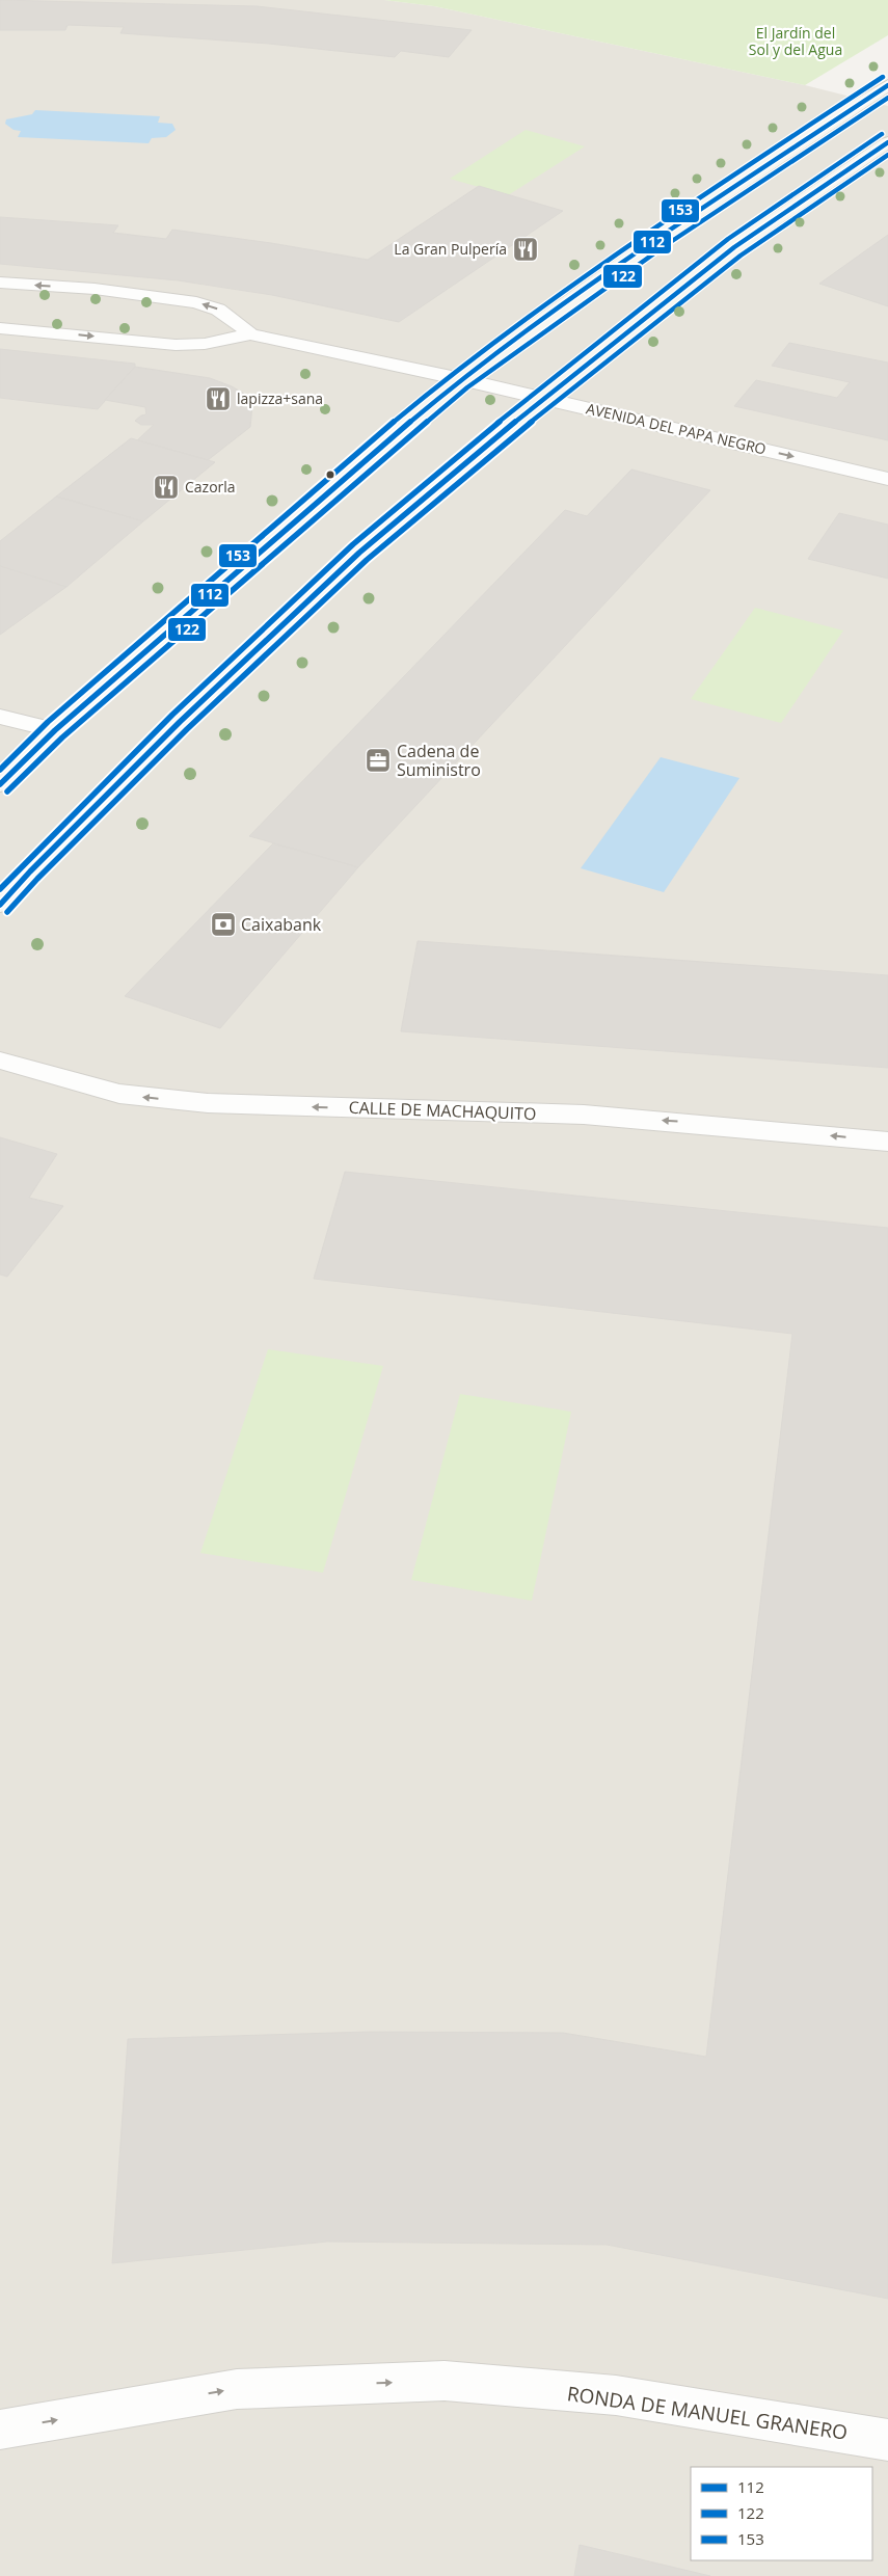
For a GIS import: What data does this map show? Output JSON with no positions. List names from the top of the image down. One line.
{"streets":{"street":["AVENIDA DEL PAPA NEGRO","CALLE DE MACHAQUITO","RONDA DE MANUEL GRANERO"]},"one_way":["CALLE DE MACHAQUITO","RONDA DE MANUEL GRANERO"],"parks":["El Jardín del Sol y del Agua"],"places":{"restaurant":["La Gran Pulpería","lapizza+sana","Cazorla"],"office":["Cadena de Suministro"],"bank":["Caixabank"]},"lines":["transit line 153","transit line 112","transit line 122"],"legend":["112","122","153"]}
